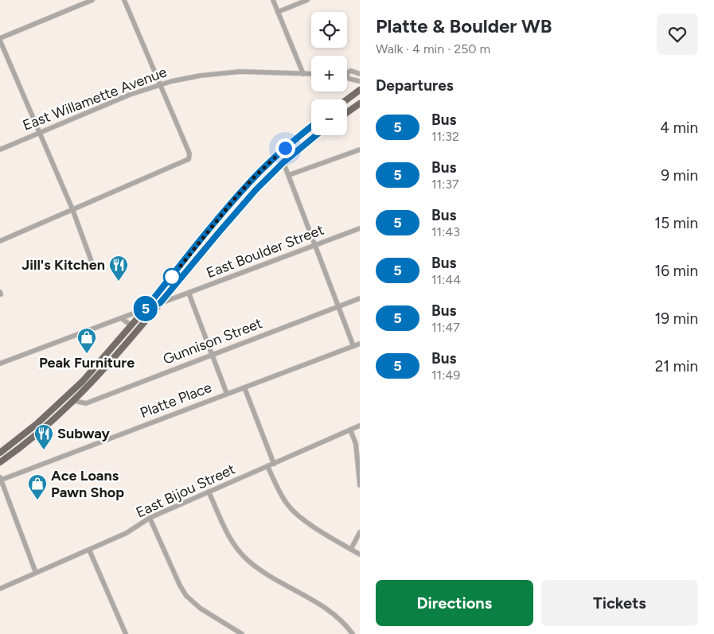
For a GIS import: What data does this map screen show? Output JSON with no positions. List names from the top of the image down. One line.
{"streets":{"street":["East Willamette Avenue","East Boulder Street","Gunnison Street","Platte Place","East Bijou Street"]},"crossings":[["Platte Place","East Bijou Street"]],"places":{"restaurant":["Jill's Kitchen","Subway"],"shop":["Peak Furniture","Ace Loans Pawn Shop"]},"lines":["bus line 5"],"page":{"on_map":"5","heading":[["Platte & Boulder WB","Walk · 4 min · 250 m"],"Departures"],"map_buttons":["+","−"],"list":[{"mark":"5","name":"Bus","note":"11:32","value":"4 min"},{"mark":"5","name":"Bus","note":"11:37","value":"9 min"},{"mark":"5","name":"Bus","note":"11:43","value":"15 min"},{"mark":"5","name":"Bus","note":"11:44","value":"16 min"},{"mark":"5","name":"Bus","note":"11:47","value":"19 min"},{"mark":"5","name":"Bus","note":"11:49","value":"21 min"}],"buttons":["Directions","Tickets"]}}
